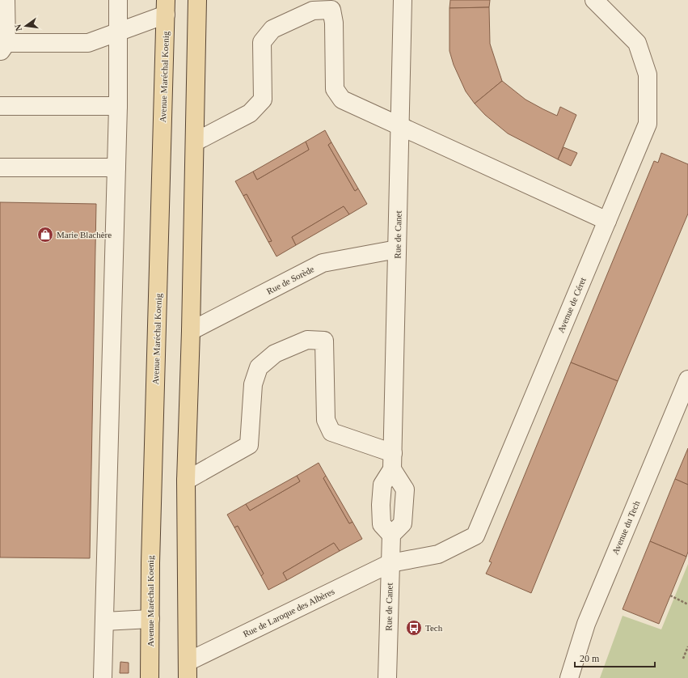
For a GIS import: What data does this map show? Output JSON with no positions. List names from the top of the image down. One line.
{"streets":{"main road":["Avenue Maréchal Koenig"],"street":["Rue de Canet","Rue de Sorède","Avenue de Céret","Avenue du Tech","Rue de Laroque des Albères"]},"crossings":[["Rue de Canet","Rue de Sorède"],["Rue de Canet","Avenue de Céret"],["Rue de Canet","Rue de Laroque des Albères"],["Avenue de Céret","Rue de Laroque des Albères"]],"places":{"shop":["Marie Blachère"],"bus stop":["Tech"]},"scale_bar":"20 m","north":"left"}
